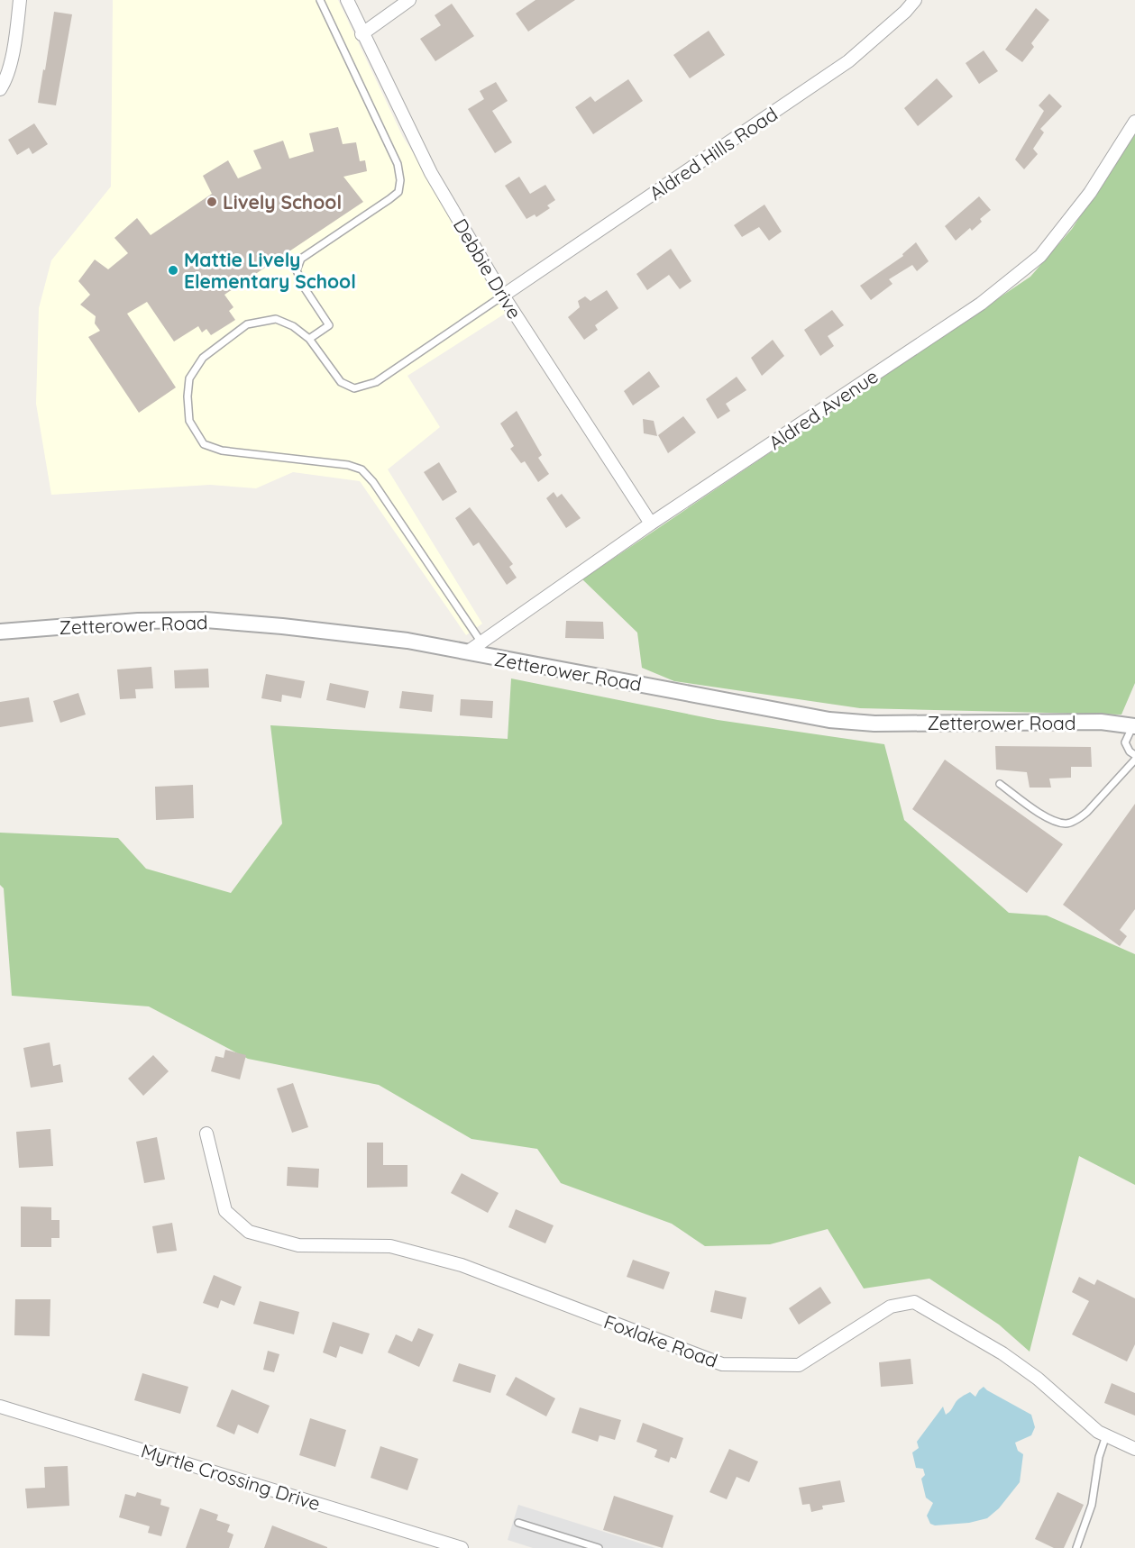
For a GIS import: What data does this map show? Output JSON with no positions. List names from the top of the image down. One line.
{"streets":{"street":["Aldred Hills Road","Debbie Drive","Aldred Avenue","Zetterower Road","Foxlake Road","Myrtle Crossing Drive"]},"crossings":[["Aldred Hills Road","Debbie Drive"],["Debbie Drive","Aldred Avenue"],["Aldred Avenue","Zetterower Road"]],"places":["Lively School","Mattie Lively Elementary School"]}
